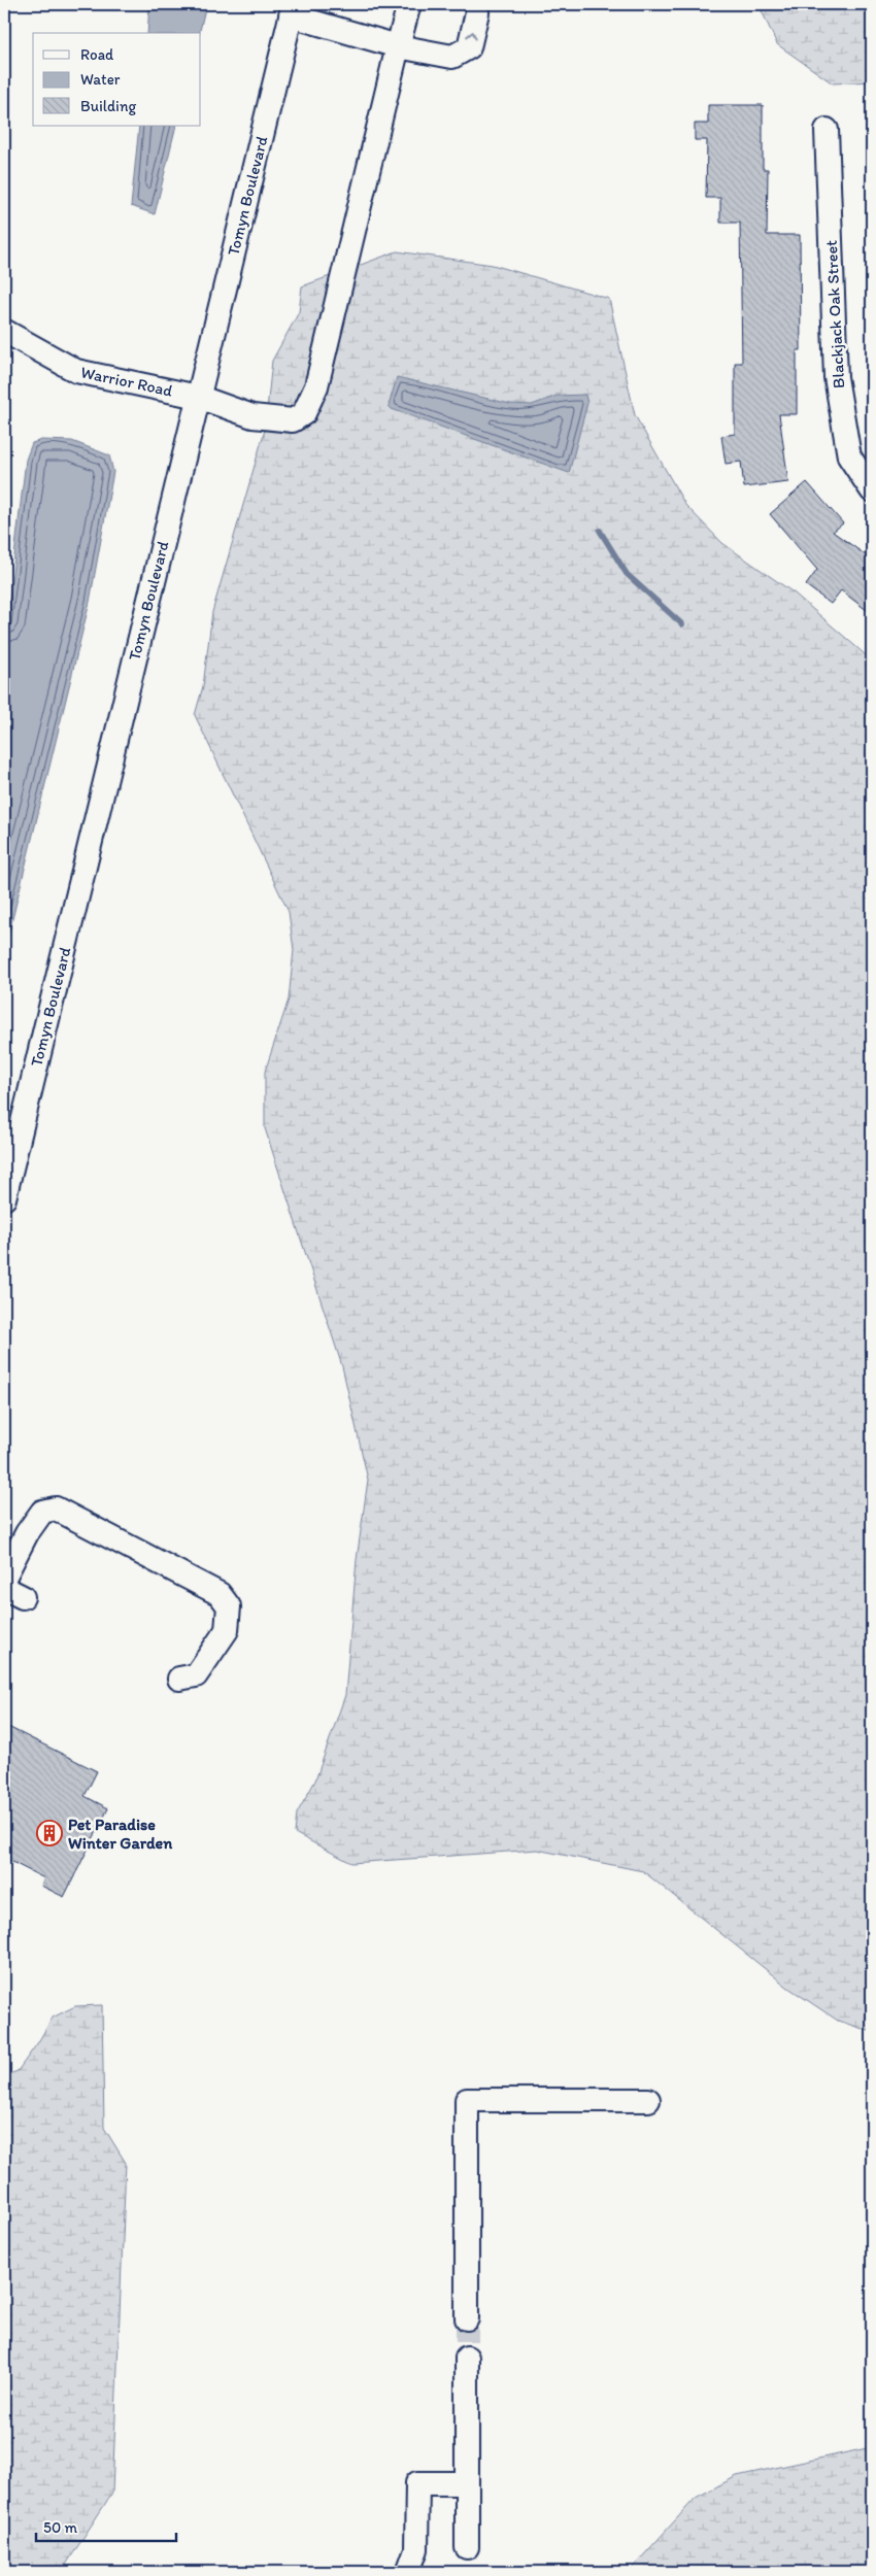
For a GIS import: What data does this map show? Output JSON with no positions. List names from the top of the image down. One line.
{"streets":{"street":["Tomyn Boulevard","Blackjack Oak Street","Warrior Road"]},"crossings":[["Tomyn Boulevard","Warrior Road"]],"places":{"building":["Pet Paradise Winter Garden"]},"legend":["Road","Water","Building"],"scale_bar":"50 m"}
